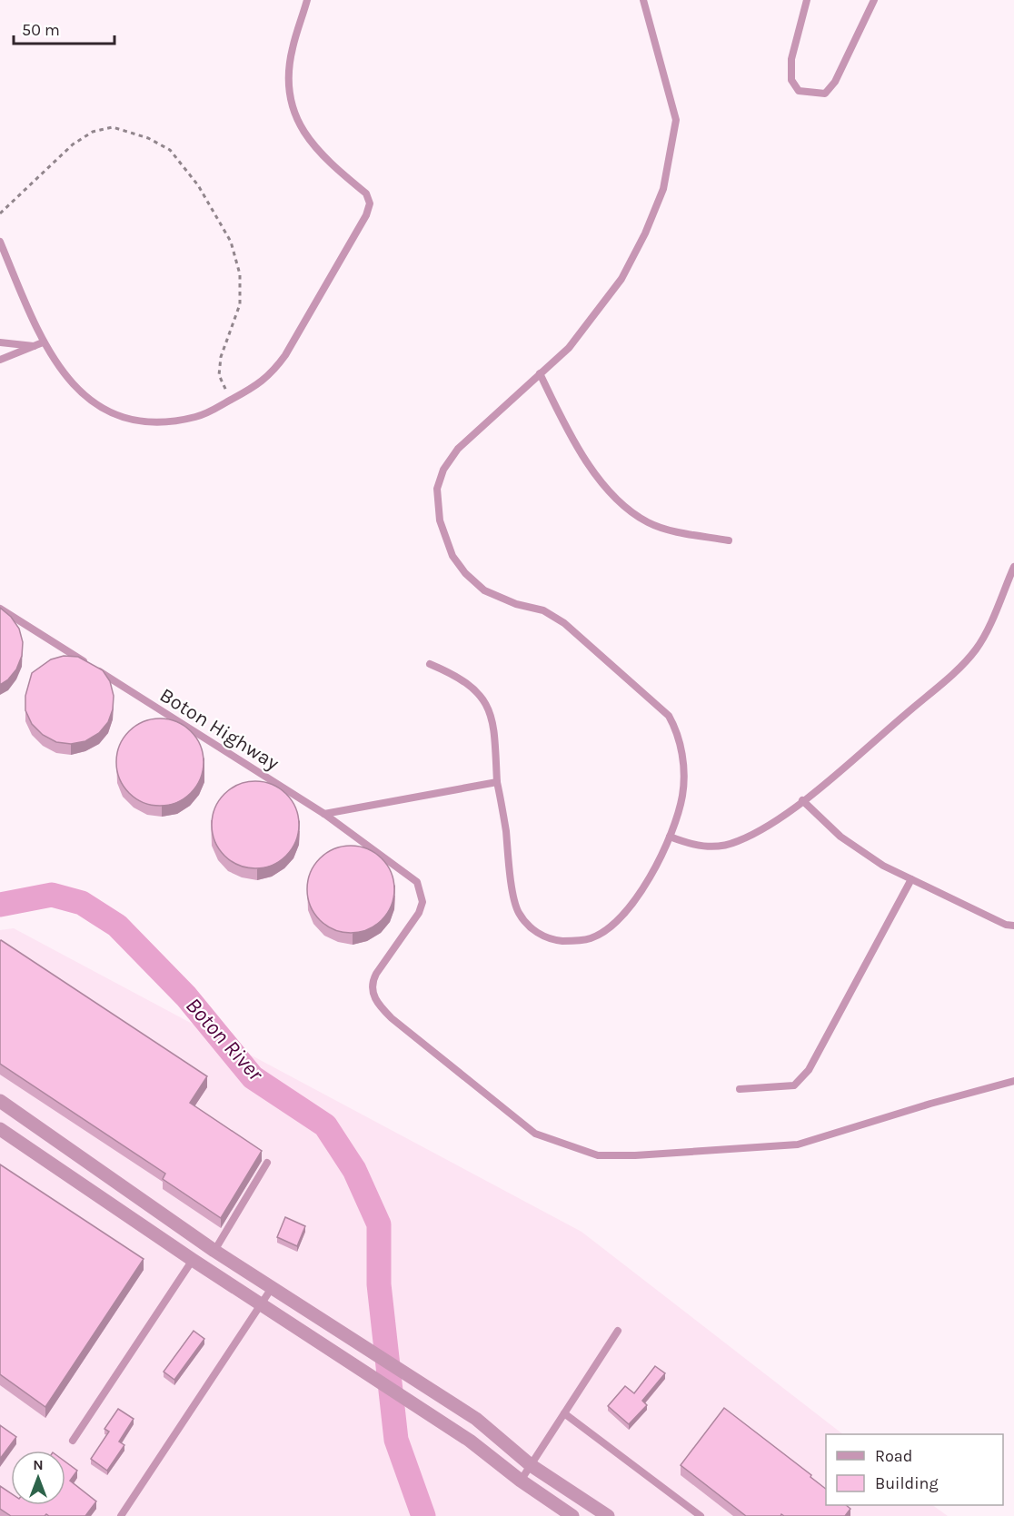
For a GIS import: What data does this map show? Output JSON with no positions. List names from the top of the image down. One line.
{"streets":{"lane":["Boton Highway"]},"water":["Boton River"],"legend":["Road","Building"],"scale_bar":"50 m","north":"top"}
